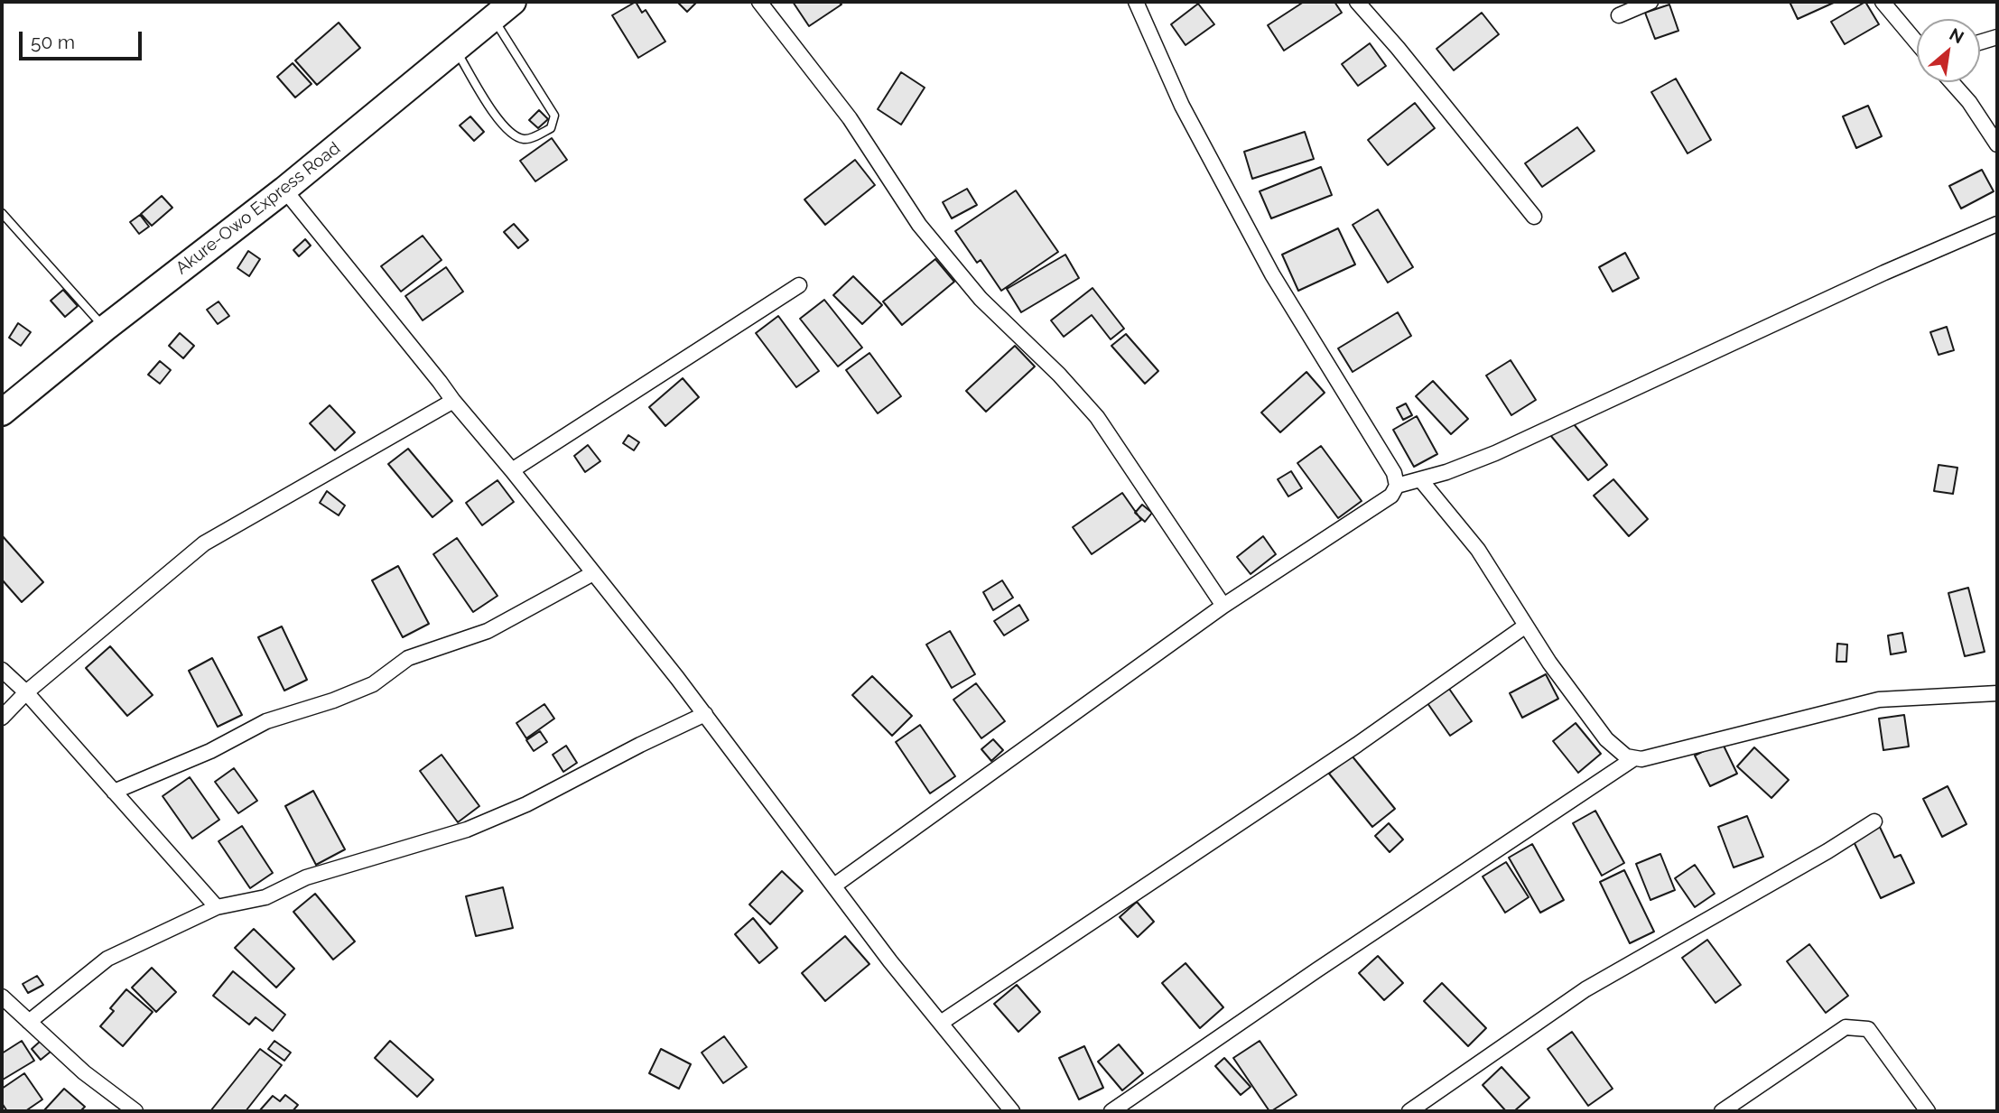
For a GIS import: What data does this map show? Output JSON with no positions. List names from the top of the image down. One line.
{"streets":{"highway":["Akure-Owo Express Road"]},"scale_bar":"50 m","north":"top right"}
